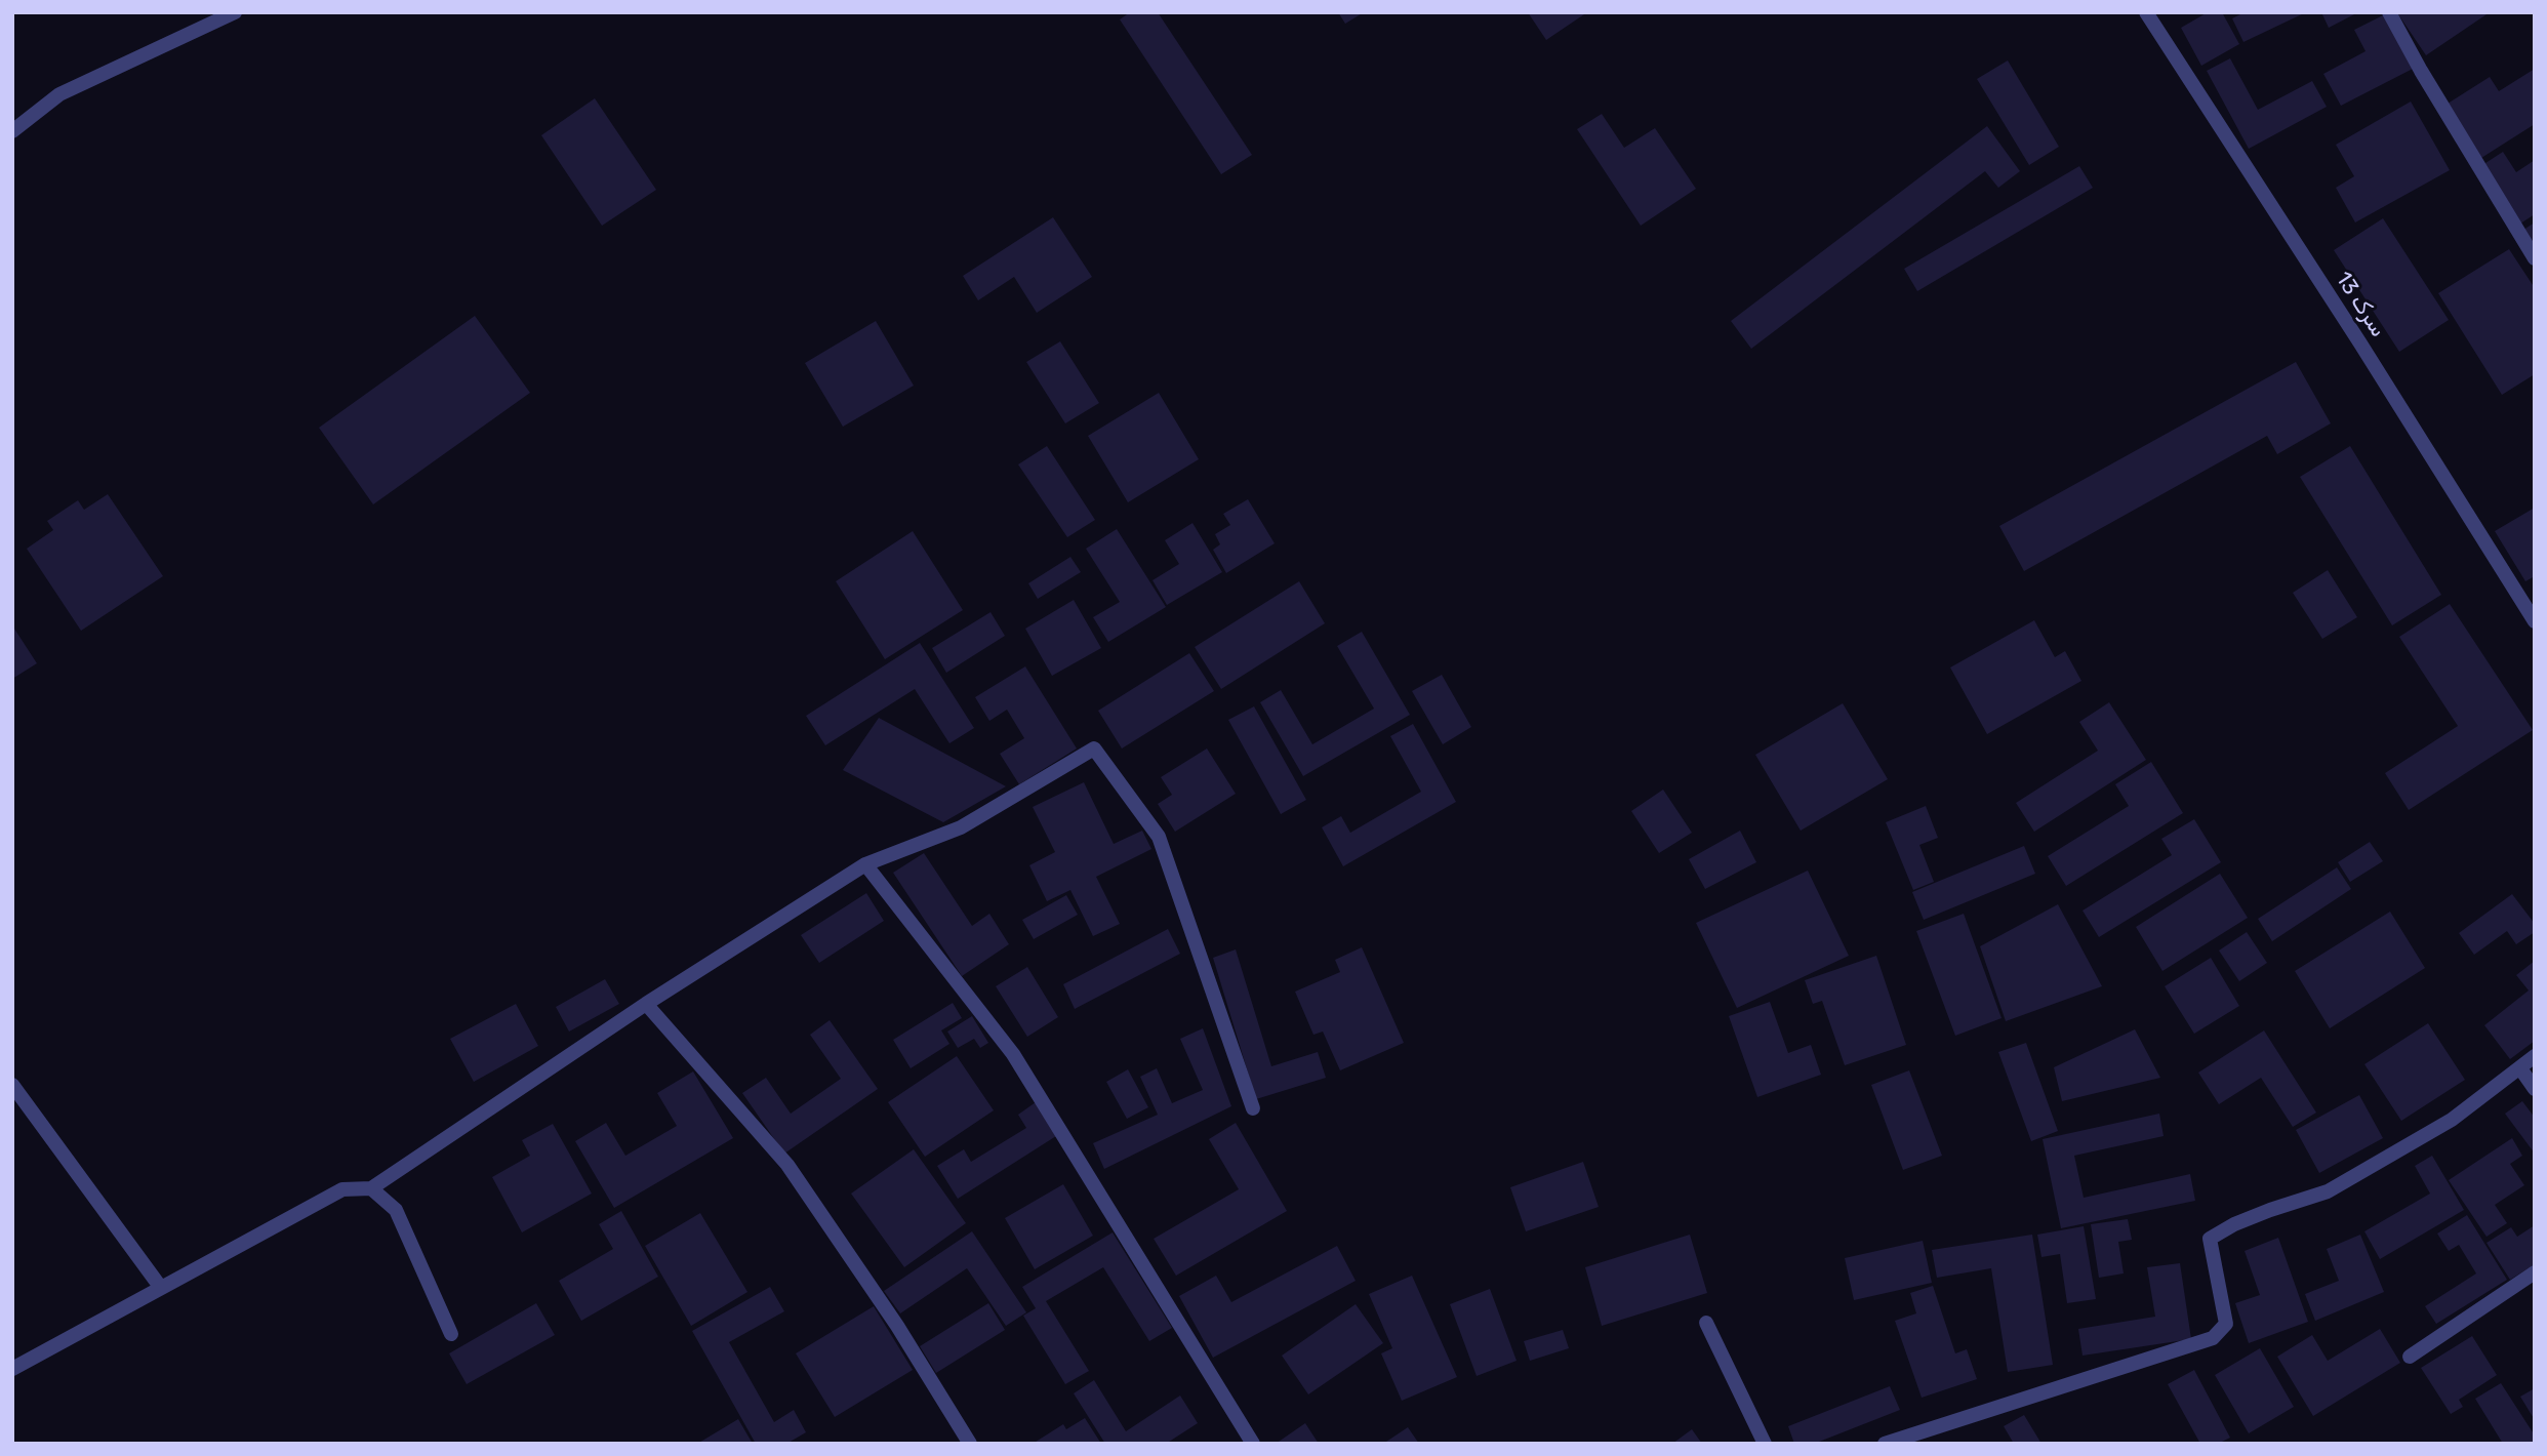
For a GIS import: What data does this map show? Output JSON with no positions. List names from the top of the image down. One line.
{"streets":{"street":["سرک 13"]}}
